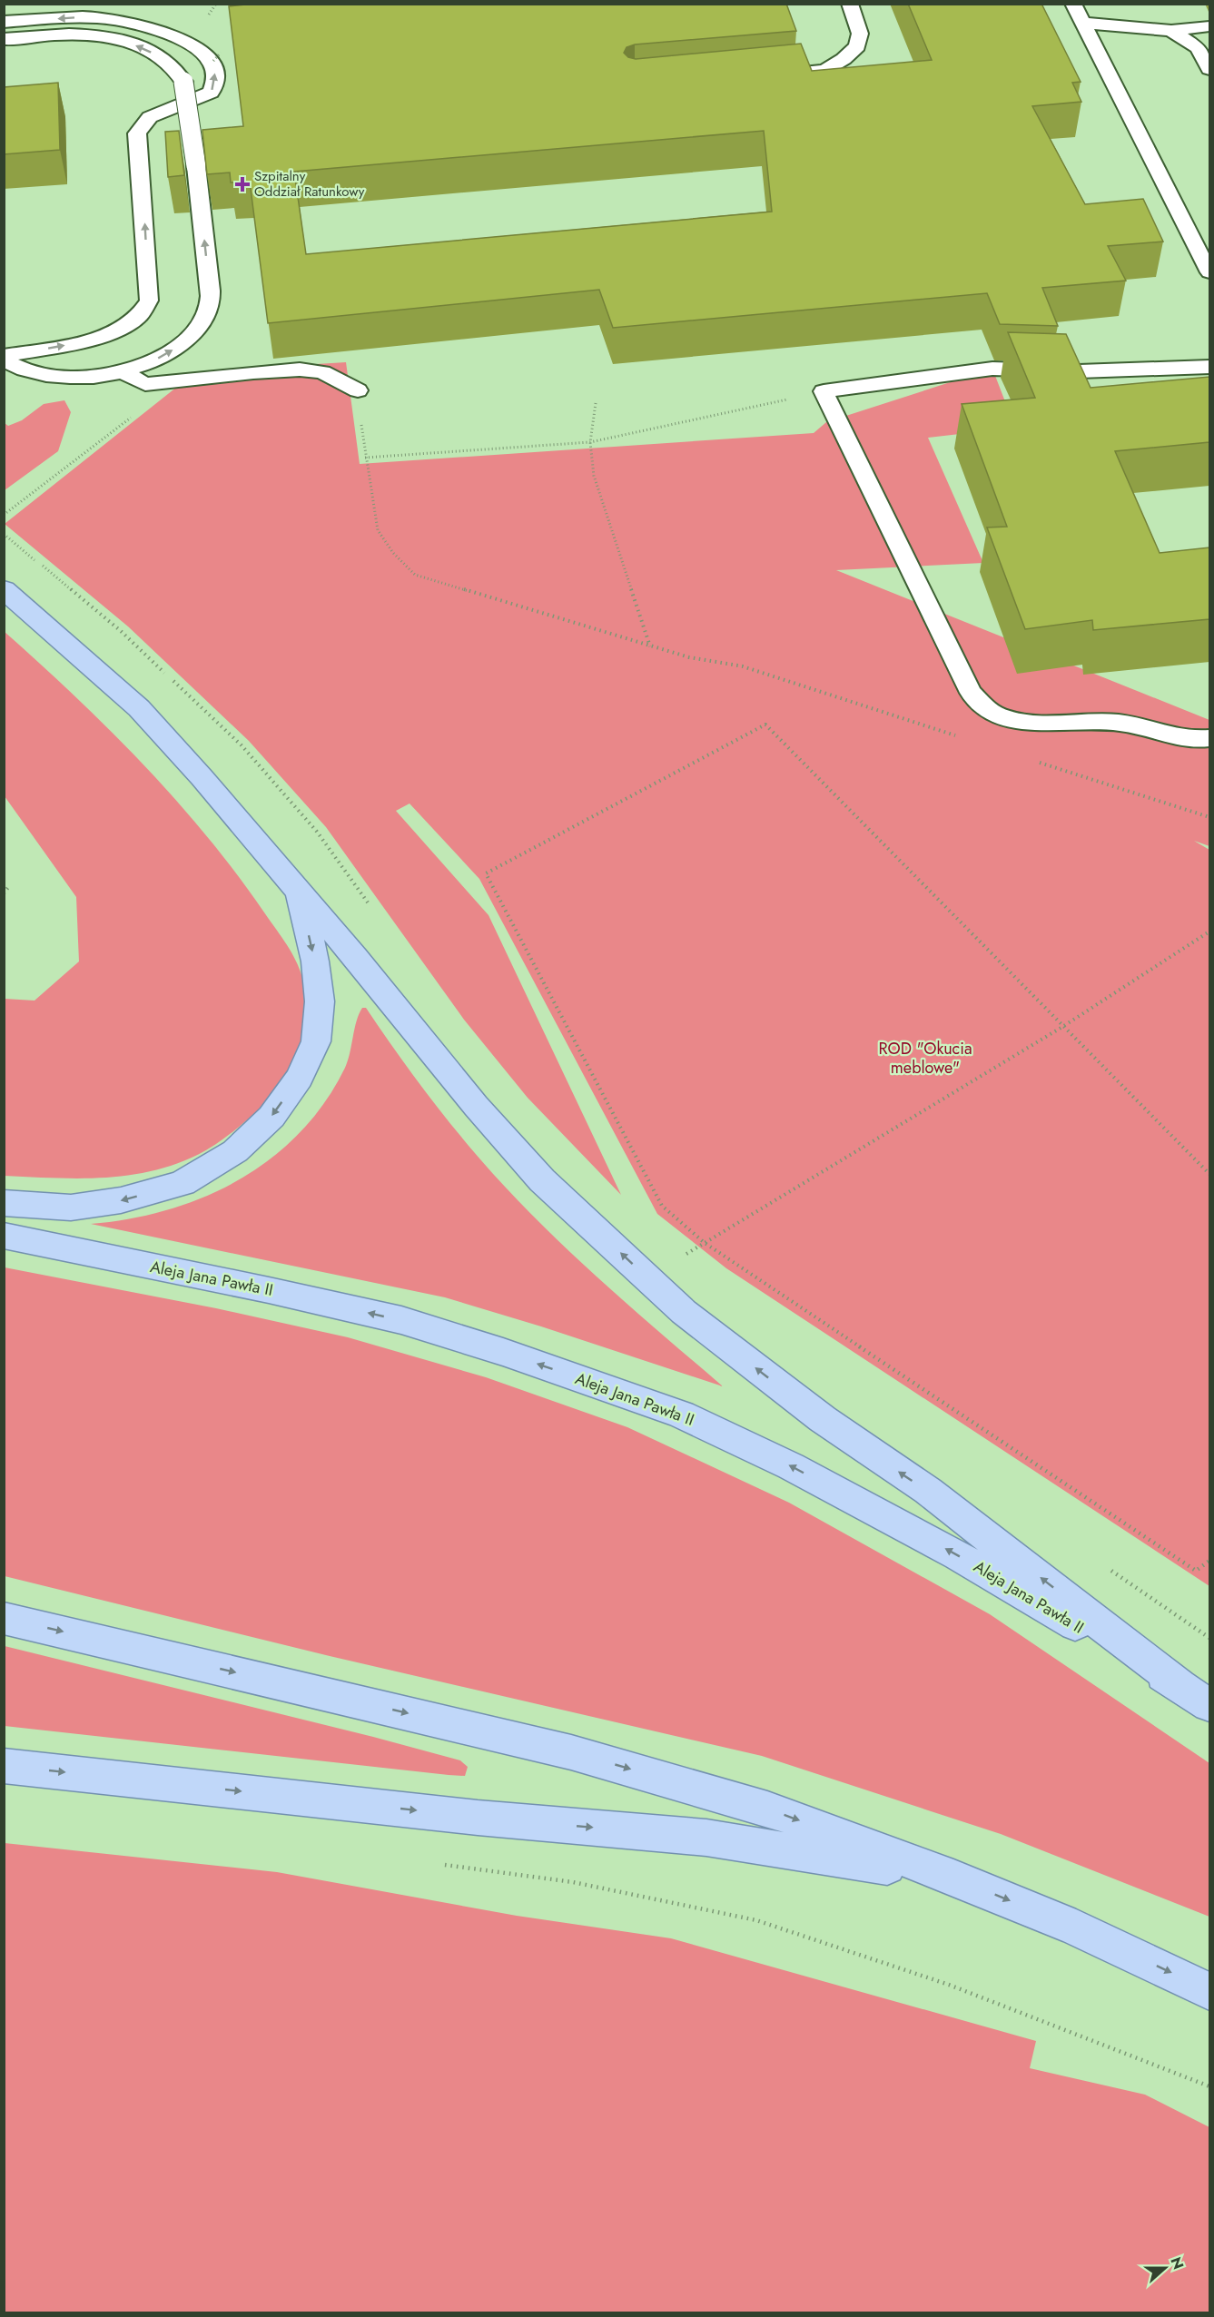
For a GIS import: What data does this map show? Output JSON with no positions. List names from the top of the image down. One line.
{"streets":{"main road":["Aleja Jana Pawła II"]},"parks":["ROD \"Okucia meblowe\""],"places":{"health":["Szpitalny Oddział Ratunkowy"]},"north":"right"}
